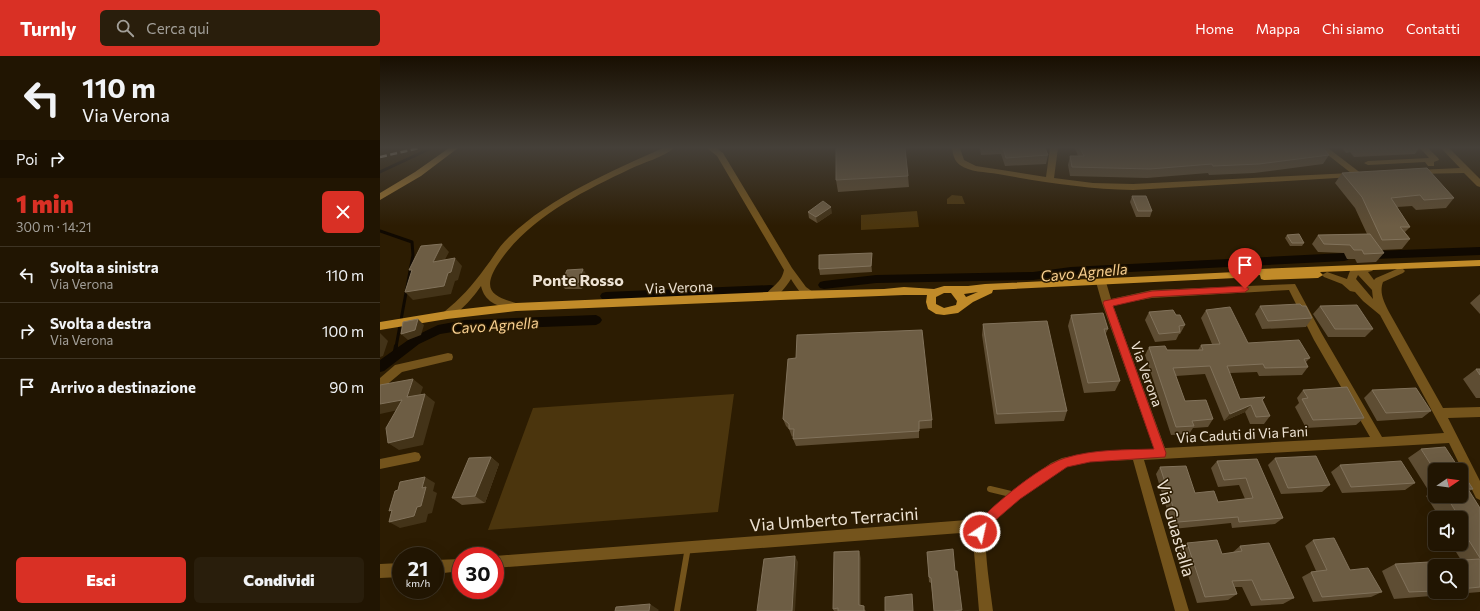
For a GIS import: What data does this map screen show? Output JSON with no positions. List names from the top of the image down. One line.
{"streets":{"main road":["Via Verona"],"street":["Via Caduti di Via Fani","Via Umberto Terracini","Via Guastalla"]},"crossings":[["Via Verona","Via Caduti di Via Fani"],["Via Caduti di Via Fani","Via Umberto Terracini"],["Via Caduti di Via Fani","Via Guastalla"]],"districts":["Ponte Rosso"],"water":["Cavo Agnella"],"north":"right","page":{"header":"Turnly","search":"Cerca qui","nav":["Home","Mappa","Chi siamo","Contatti"],"turn":["110 m","Via Verona"],"then":"Poi","heading":["1 min","300 m · 14:21"],"list":[{"name":"Svolta a sinistra","note":"Via Verona","value":"110 m"},{"name":"Svolta a destra","note":"Via Verona","value":"100 m"},{"name":"Arrivo a destinazione","value":"90 m"}],"speed":"21 km/h","limit":"30","buttons":["Esci","Condividi"]}}
